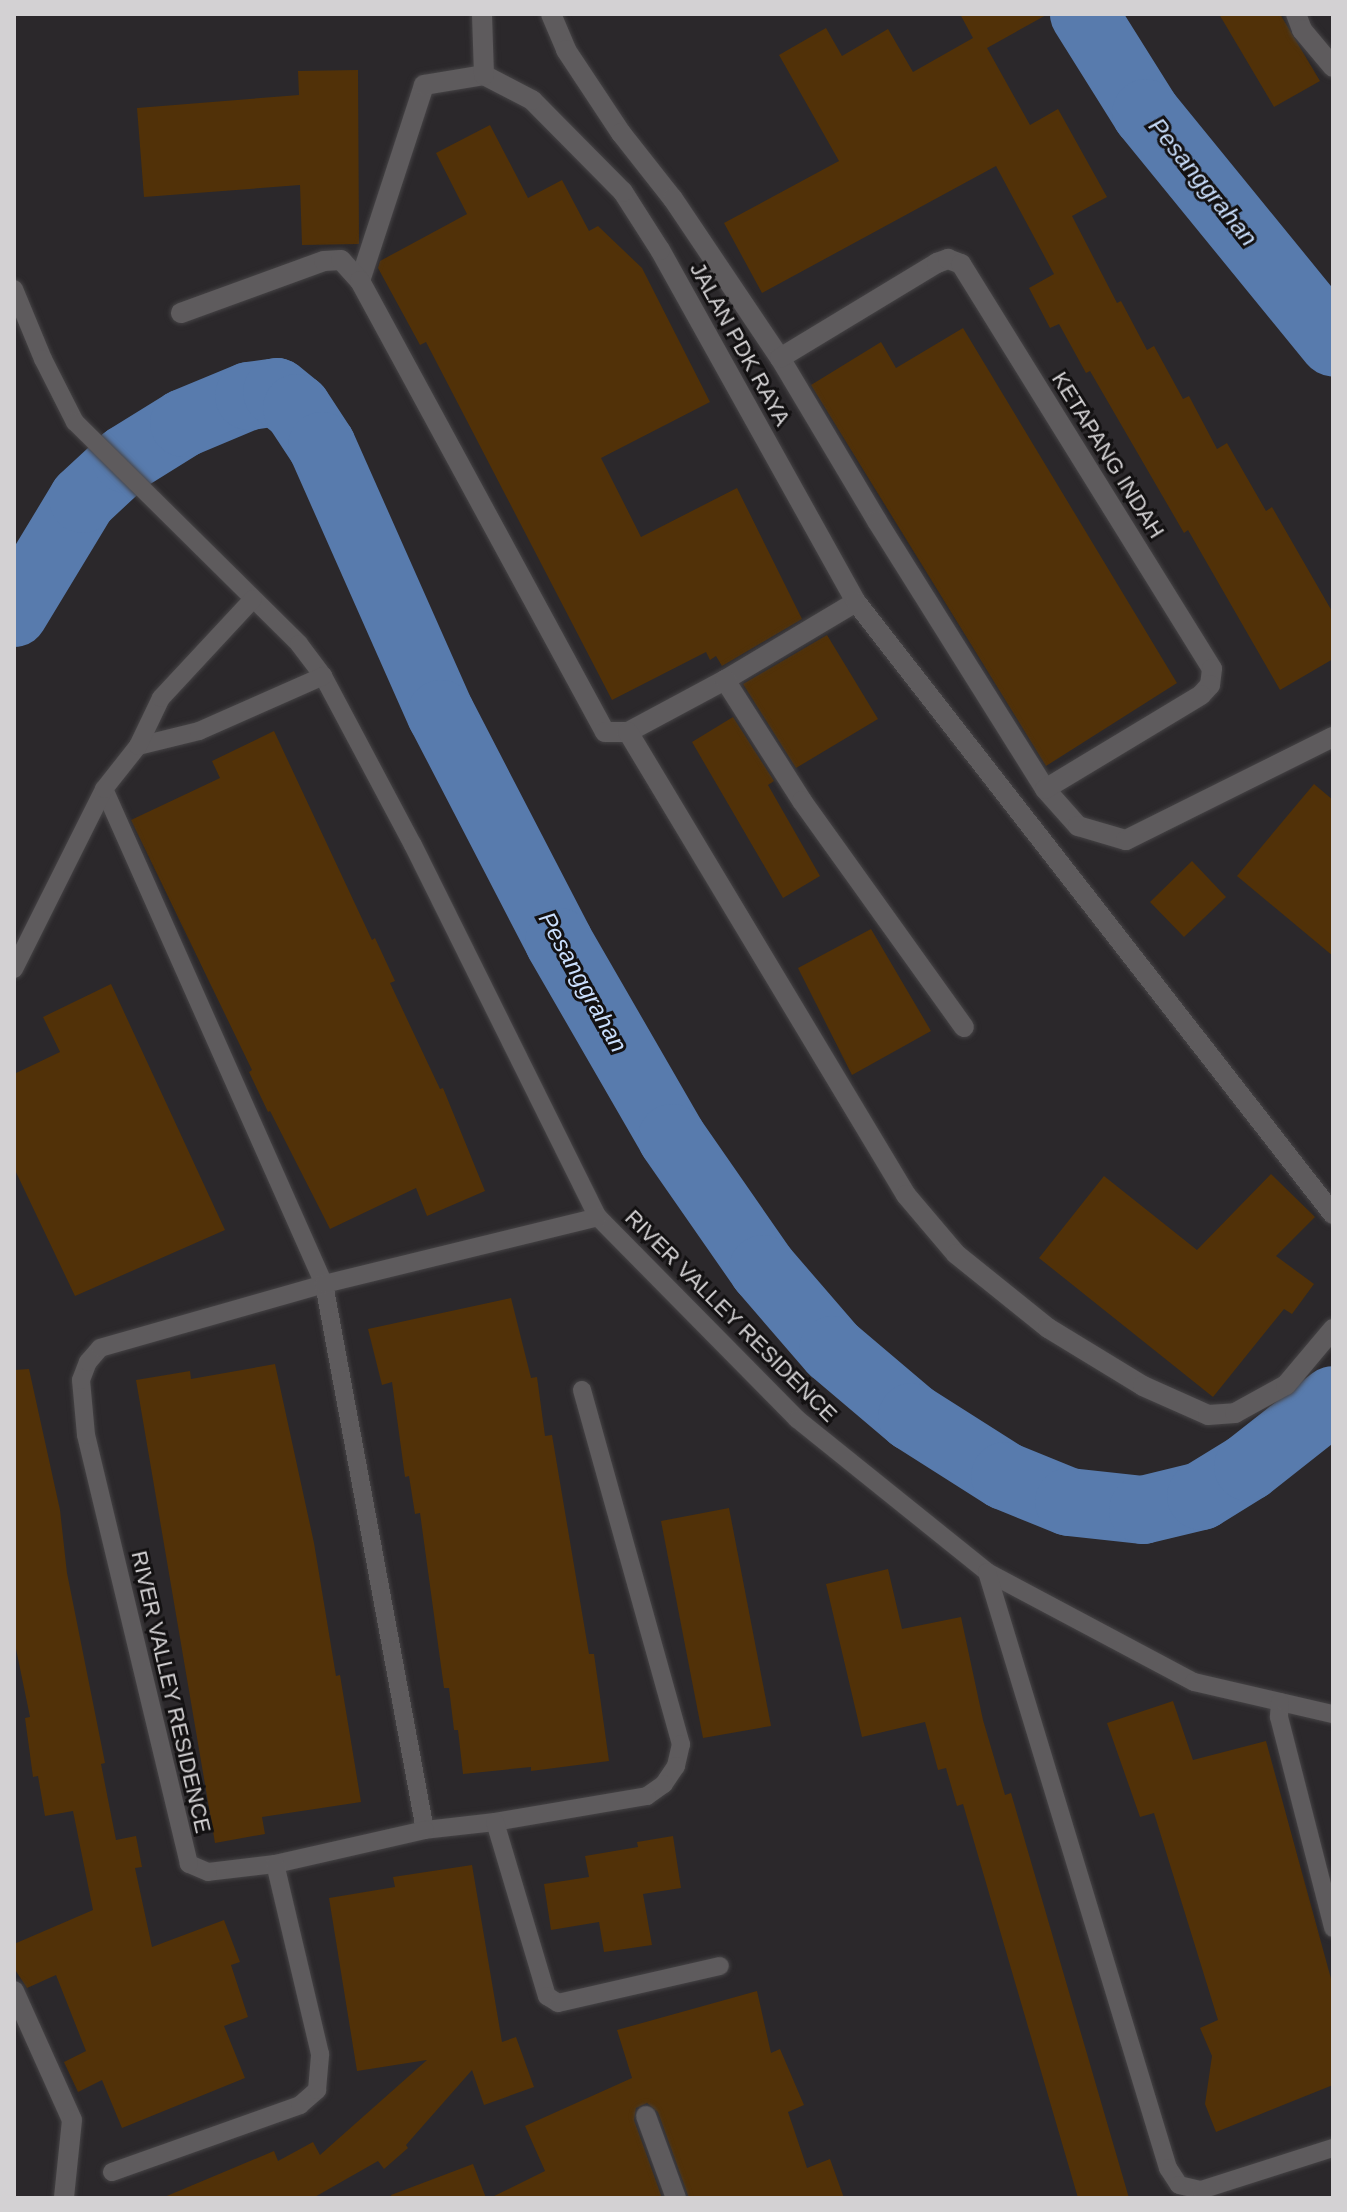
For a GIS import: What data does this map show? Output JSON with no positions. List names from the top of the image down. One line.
{"streets":{"street":["JALAN PDK RAYA","KETAPANG INDAH"],"lane":["RIVER VALLEY RESIDENCE"]},"water":["Pesanggrahan"]}
